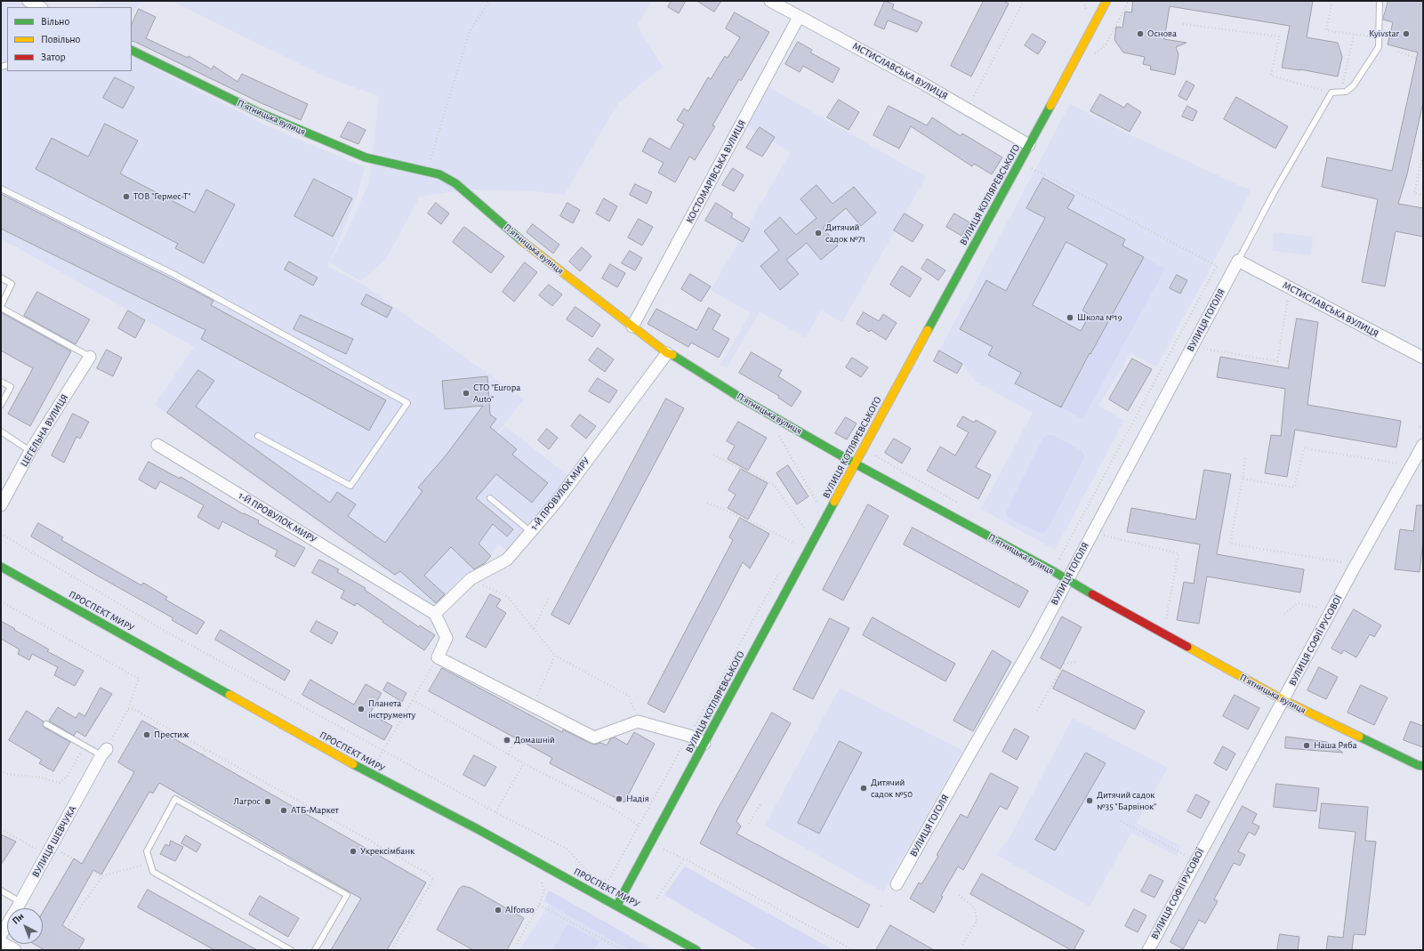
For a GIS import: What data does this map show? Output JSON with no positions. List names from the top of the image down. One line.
{"streets":{"street":["МСТИСЛАВСЬКА ВУЛИЦЯ","Пʼятницька вулиця","КОСТОМАРІВСЬКА ВУЛИЦЯ","ВУЛИЦЯ КОТЛЯРЕВСЬКОГО","ВУЛИЦЯ ГОГОЛЯ","ЦЕГЕЛЬНА ВУЛИЦЯ","1-Й ПРОВУЛОК МИРУ","ПРОСПЕКТ МИРУ","ВУЛИЦЯ СОФІЇ РУСОВОЇ","ВУЛИЦЯ ШЕВЧУКА"]},"crossings":[["МСТИСЛАВСЬКА ВУЛИЦЯ","КОСТОМАРІВСЬКА ВУЛИЦЯ"],["МСТИСЛАВСЬКА ВУЛИЦЯ","ВУЛИЦЯ КОТЛЯРЕВСЬКОГО"],["МСТИСЛАВСЬКА ВУЛИЦЯ","ВУЛИЦЯ ГОГОЛЯ"],["Пʼятницька вулиця","КОСТОМАРІВСЬКА ВУЛИЦЯ"],["Пʼятницька вулиця","ВУЛИЦЯ КОТЛЯРЕВСЬКОГО"],["Пʼятницька вулиця","ВУЛИЦЯ ГОГОЛЯ"],["Пʼятницька вулиця","1-Й ПРОВУЛОК МИРУ"],["Пʼятницька вулиця","ВУЛИЦЯ СОФІЇ РУСОВОЇ"],["ВУЛИЦЯ КОТЛЯРЕВСЬКОГО","ПРОСПЕКТ МИРУ"]],"places":["Основа","Kyivstar","ТОВ \"Гермес-Т\"","Дитячий садок №71","Школа №19","СТО \"Europa Auto\"","Планета інструменту","Престиж","Домашній","Наша Ряба","Дитячий садок №50","Надія","Дитячий садок №35 \"Барвінок\"","Лагрос","АТБ-Маркет","Укрексімбанк","Alfonso"],"legend":["Вільно","Повільно","Затор"],"north":"top left"}
